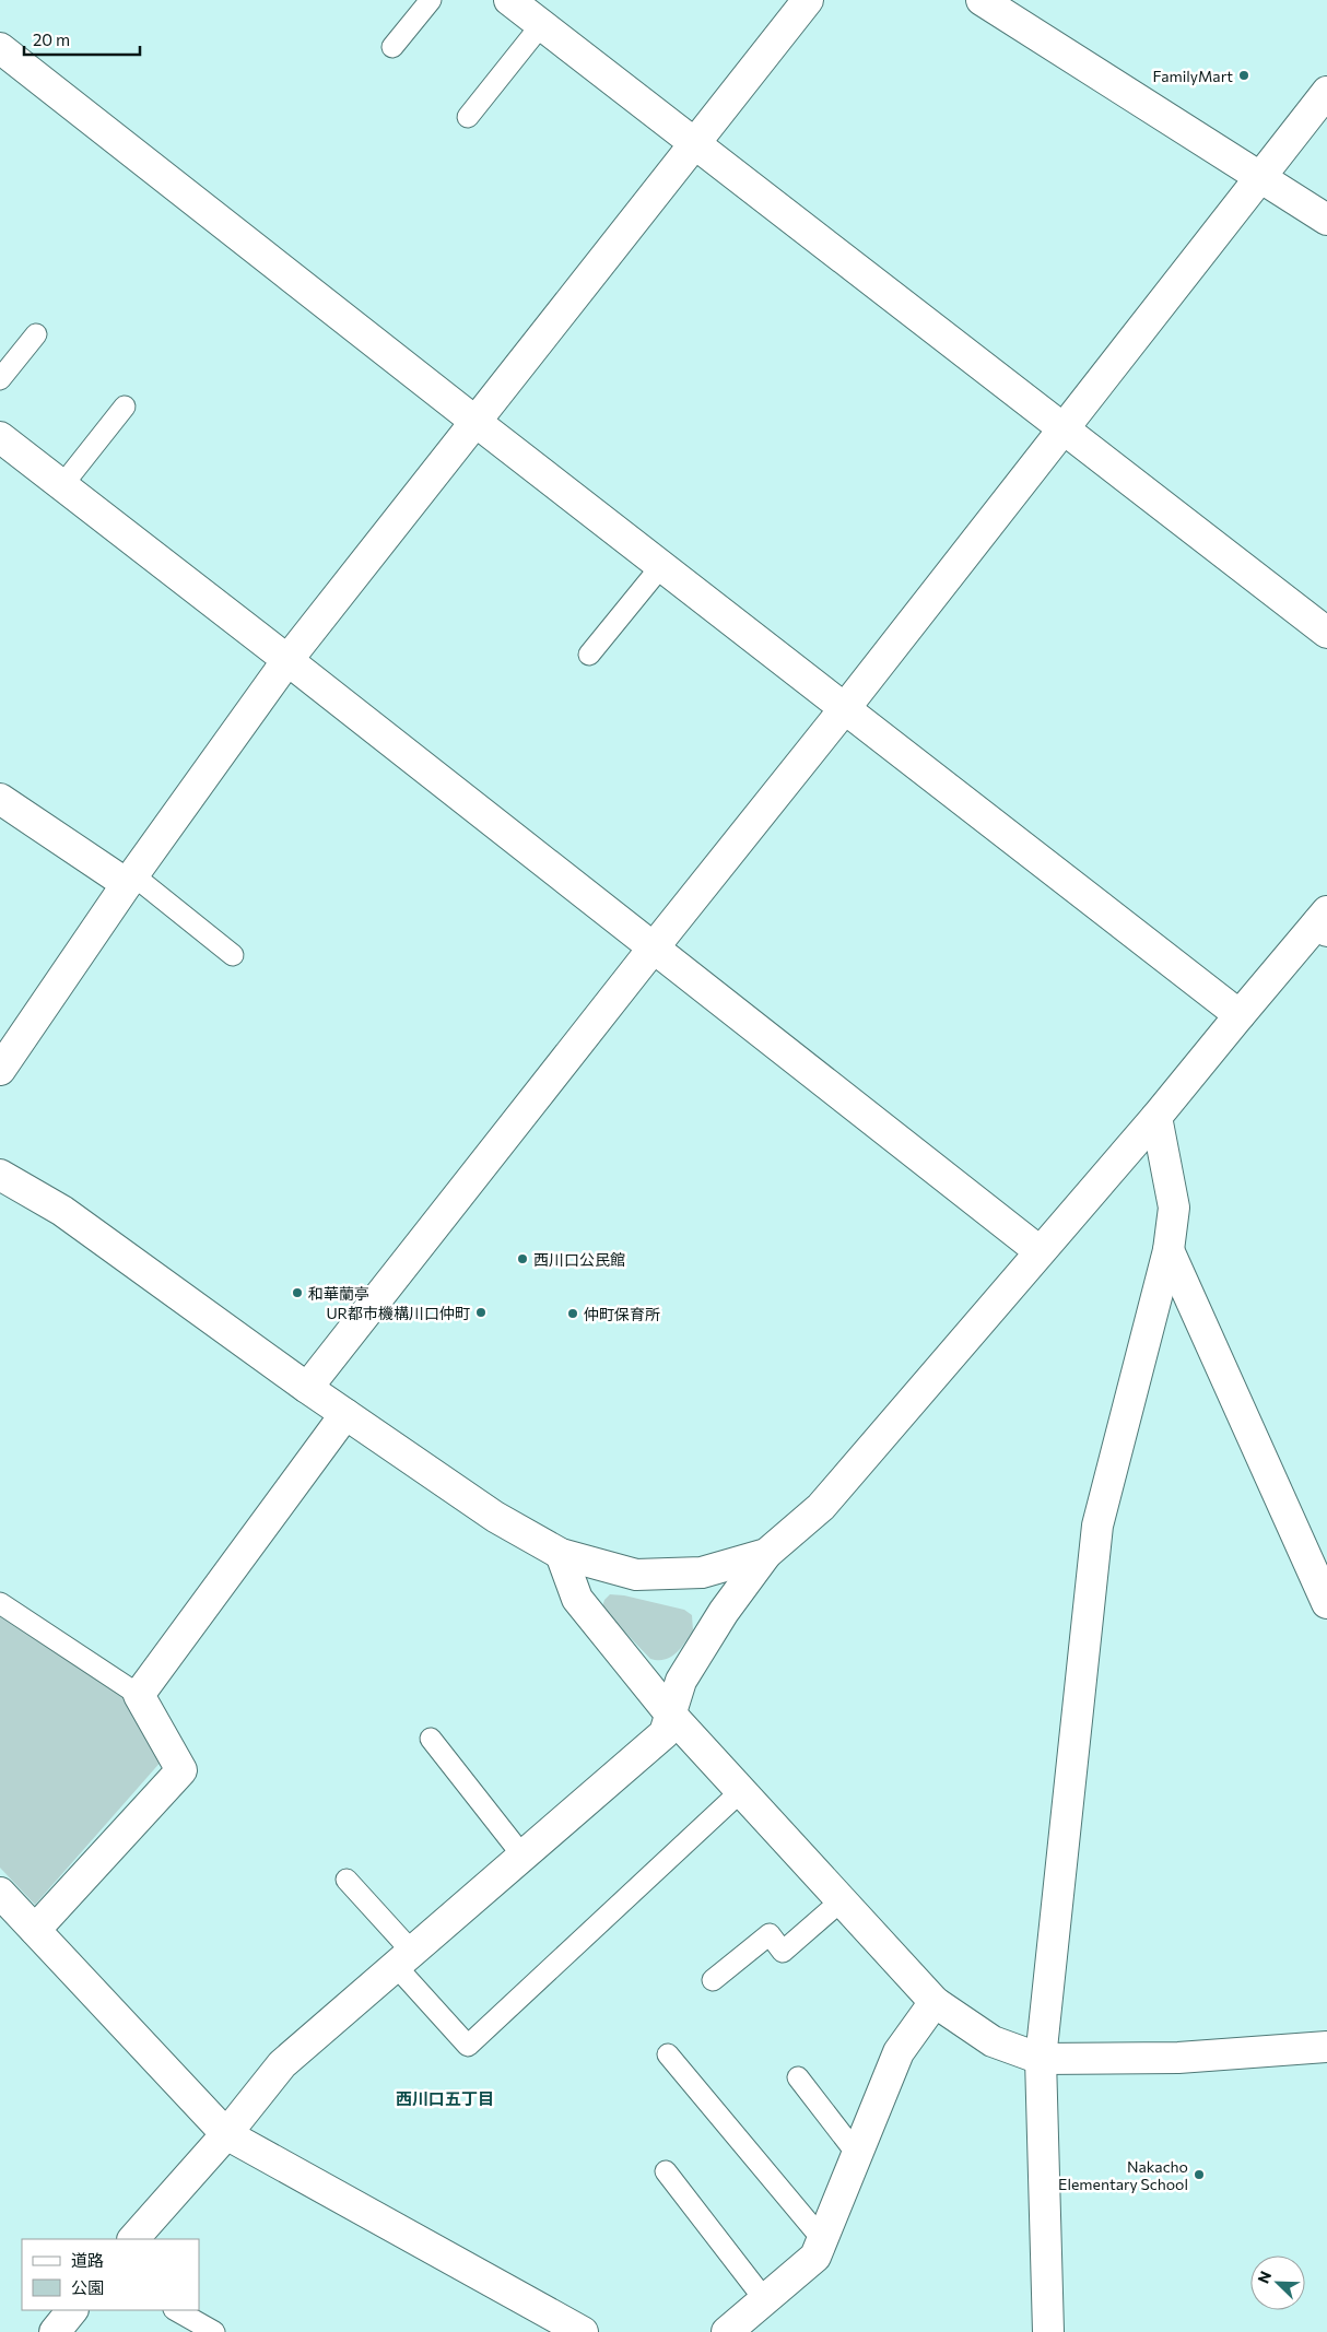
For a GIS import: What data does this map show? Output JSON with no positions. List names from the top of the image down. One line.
{"districts":["西川口五丁目"],"places":["FamilyMart","西川口公民館","和華蘭亭","UR都市機構川口仲町","仲町保育所","Nakacho Elementary School"],"legend":["道路","公園"],"scale_bar":"20 m","north":"top left"}
